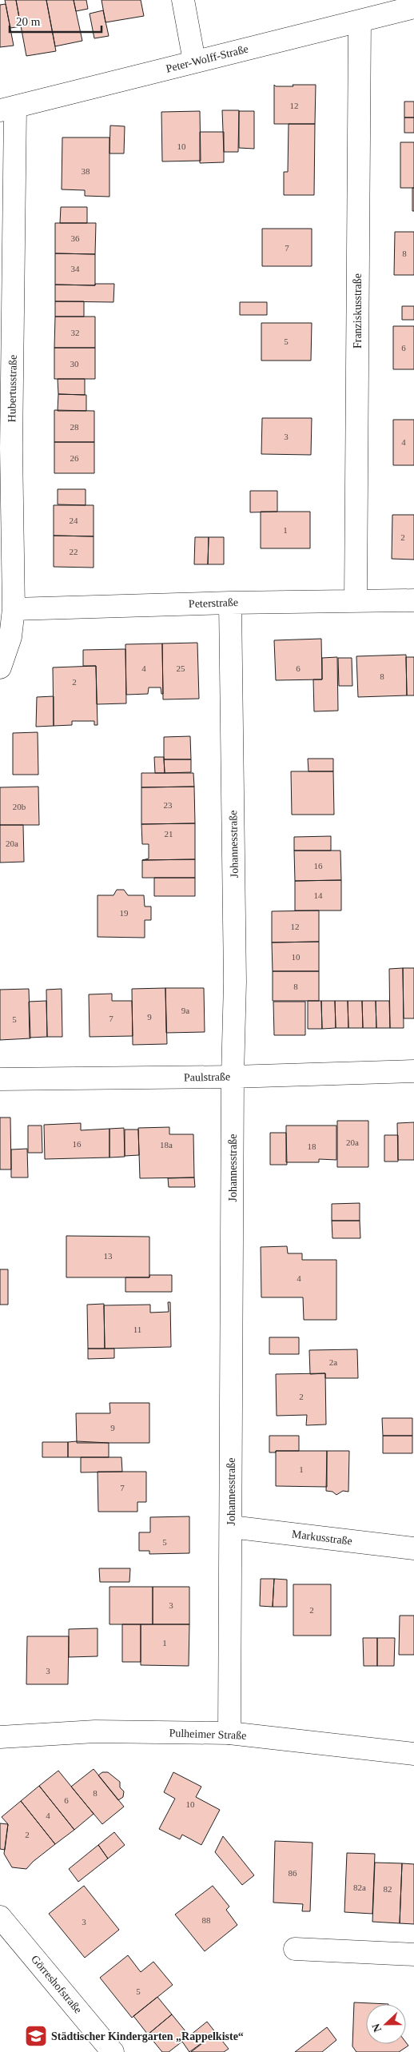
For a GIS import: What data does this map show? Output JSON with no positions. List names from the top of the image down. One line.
{"streets":{"street":["Peter-Wolff-Straße","Franziskusstraße","Hubertusstraße","Peterstraße","Johannesstraße","Paulstraße","Markusstraße","Pulheimer Straße","Görreshofstraße"]},"crossings":[["Peter-Wolff-Straße","Franziskusstraße"],["Peter-Wolff-Straße","Hubertusstraße"],["Franziskusstraße","Peterstraße"],["Hubertusstraße","Peterstraße"],["Peterstraße","Johannesstraße"],["Johannesstraße","Paulstraße"],["Johannesstraße","Markusstraße"],["Johannesstraße","Pulheimer Straße"]],"places":{"school or university":["Städtischer Kindergarten „Rappelkiste“"]},"house_numbers":["12","10","38","36","7","8","34","32","5","6","30","28","3","4","26","24","1","2","22","4","25","6","8","2","23","20b","21","20a","16","14","19","12","10","8","9a","9","7","5","20a","16","18a","18","13","4","11","2a","2","9","1","7","5","3","2","1","3","8","6","10","4","2","86","82a","82","88","3","5"],"scale_bar":"20 m","north":"left"}
